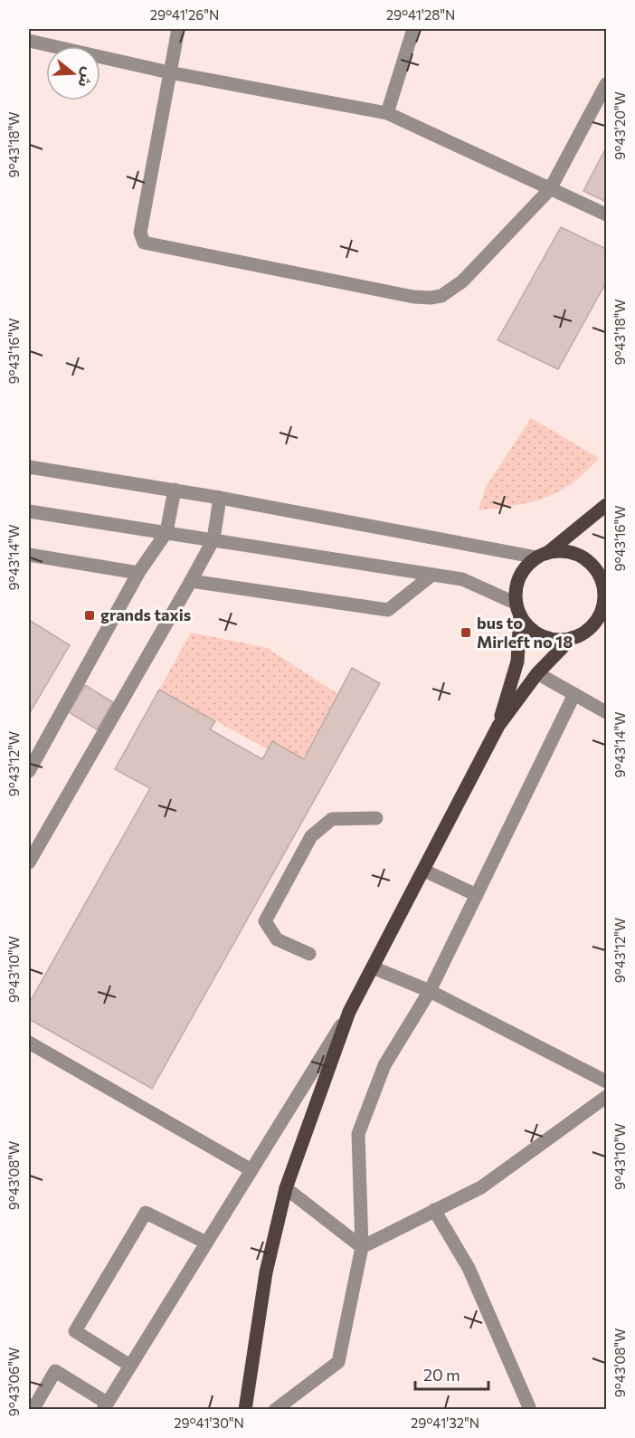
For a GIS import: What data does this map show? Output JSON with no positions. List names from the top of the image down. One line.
{"places":{"transit":["grands taxis","bus to Mirleft no 18"]},"scale_bar":"20 m","north":"right","coordinates":["29°41'26\"N","29°41'28\"N","9°43'20\"W","9°43'18\"W","9°43'16\"W","9°43'14\"W","9°43'12\"W","9°43'10\"W","9°43'08\"W","9°43'06\"W","29°41'30\"N","29°41'32\"N"]}
